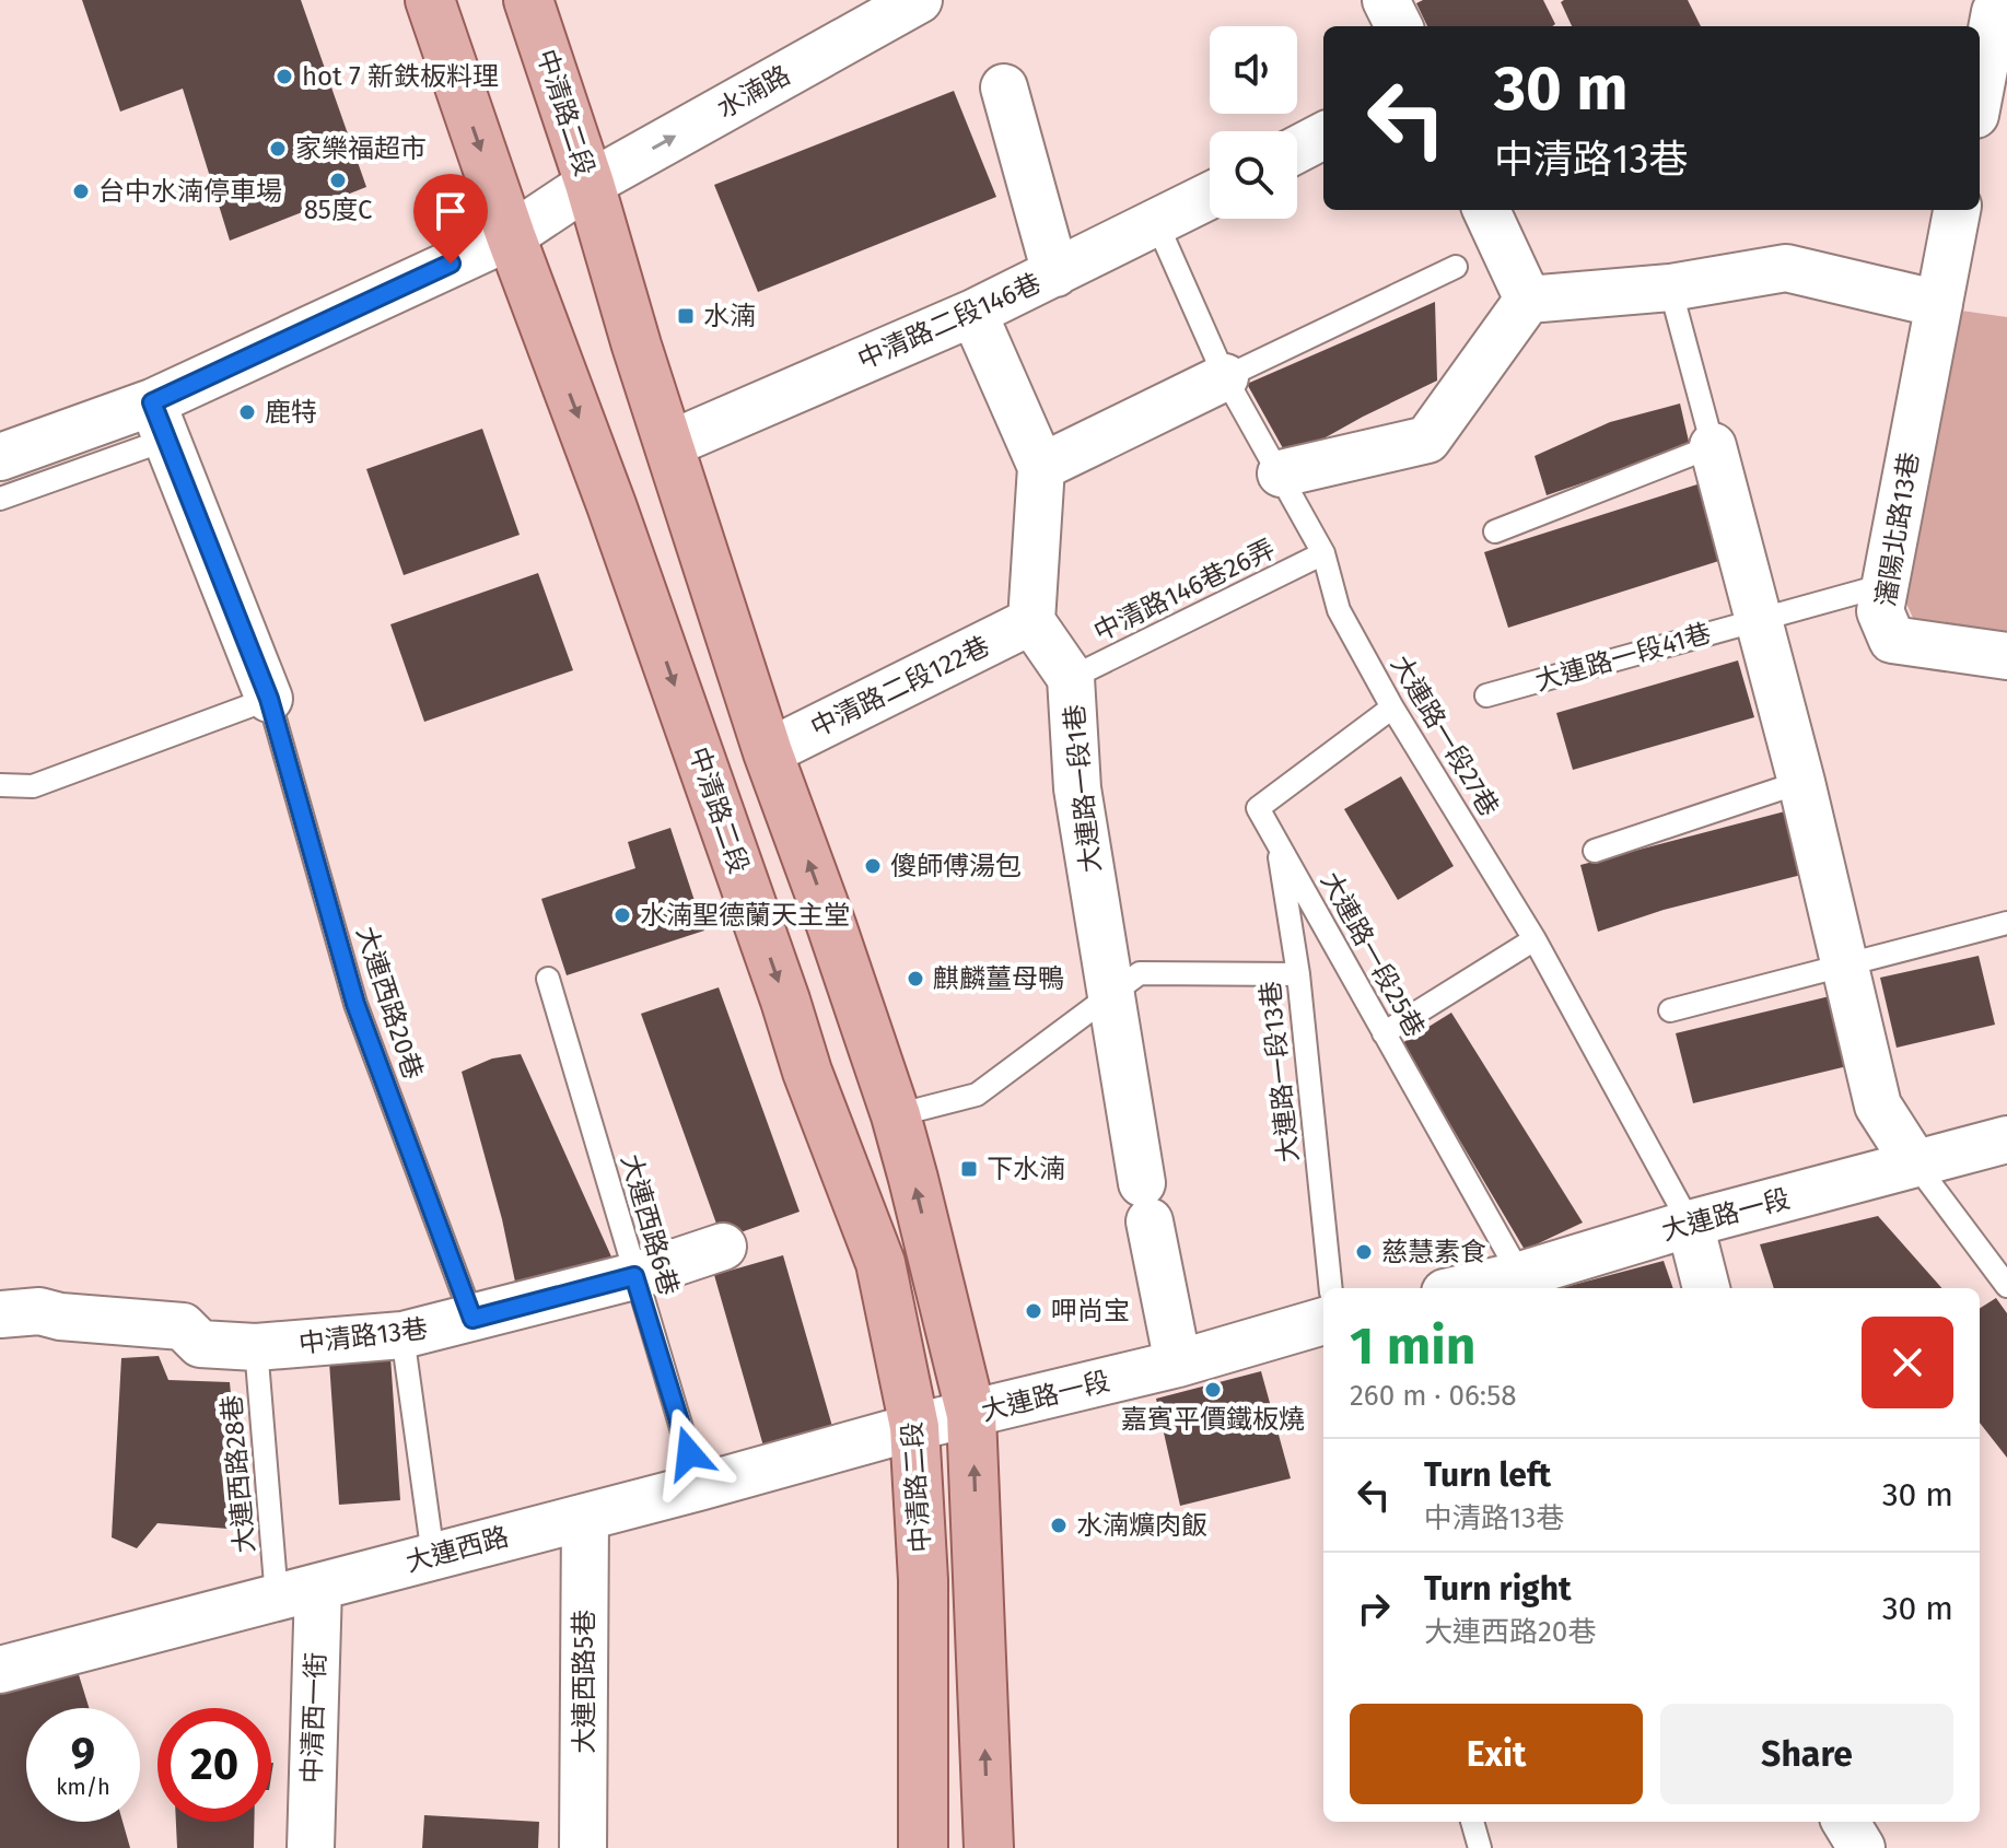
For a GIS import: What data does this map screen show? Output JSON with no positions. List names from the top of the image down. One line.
{"streets":{"main road":["中清路二段"],"street":["水湳路","中清路二段146巷","瀋陽北路13巷","中清路二段122巷","大連路一段1巷","大連路一段","中清路13巷","大連西路","大連西路5巷","中清西一街"],"lane":["中清路146巷26弄","大連路一段41巷","大連路一段27巷","大連路一段25巷","大連西路20巷","大連路一段13巷","大連西路6巷","大連西路28巷"]},"crossings":[["水湳路","中清路二段"],["中清路二段","中清路二段146巷"],["中清路二段","中清路二段122巷"],["中清路二段","大連路一段"],["中清路二段","大連西路"],["中清路二段146巷","大連路一段27巷"],["瀋陽北路13巷","大連路一段41巷"],["中清路146巷26弄","大連路一段27巷"],["中清路146巷26弄","大連路一段1巷"],["中清路二段122巷","大連路一段1巷"],["大連路一段27巷","大連路一段25巷"],["大連路一段27巷","大連路一段"],["大連路一段1巷","大連路一段"],["大連路一段25巷","大連路一段13巷"],["大連路一段25巷","大連路一段"],["大連西路20巷","中清路13巷"],["大連路一段","大連西路"],["大連西路6巷","中清路13巷"],["大連西路6巷","大連西路"],["中清路13巷","大連西路28巷"],["大連西路28巷","大連西路"],["大連西路28巷","中清西一街"],["大連西路","大連西路5巷"],["大連西路","中清西一街"]],"one_way":["水湳路"],"places":{"other":["hot 7 新鉄板料理","家樂福超市","85度C","台中水湳停車場","鹿特","傻師傅湯包","水湳聖德蘭天主堂","麒麟薑母鴨","慈慧素食","呷尚宝","嘉賓平價鐵板燒","水湳爌肉飯"],"transit":["水湳","下水湳"]},"page":{"turn":["30 m","中清路13巷"],"heading":["1 min","260 m · 06:58"],"list":[{"name":"Turn left","note":"中清路13巷","value":"30 m"},{"name":"Turn right","note":"大連西路20巷","value":"30 m"}],"buttons":["Exit","Share"],"speed":"9 km/h","limit":"20"}}
